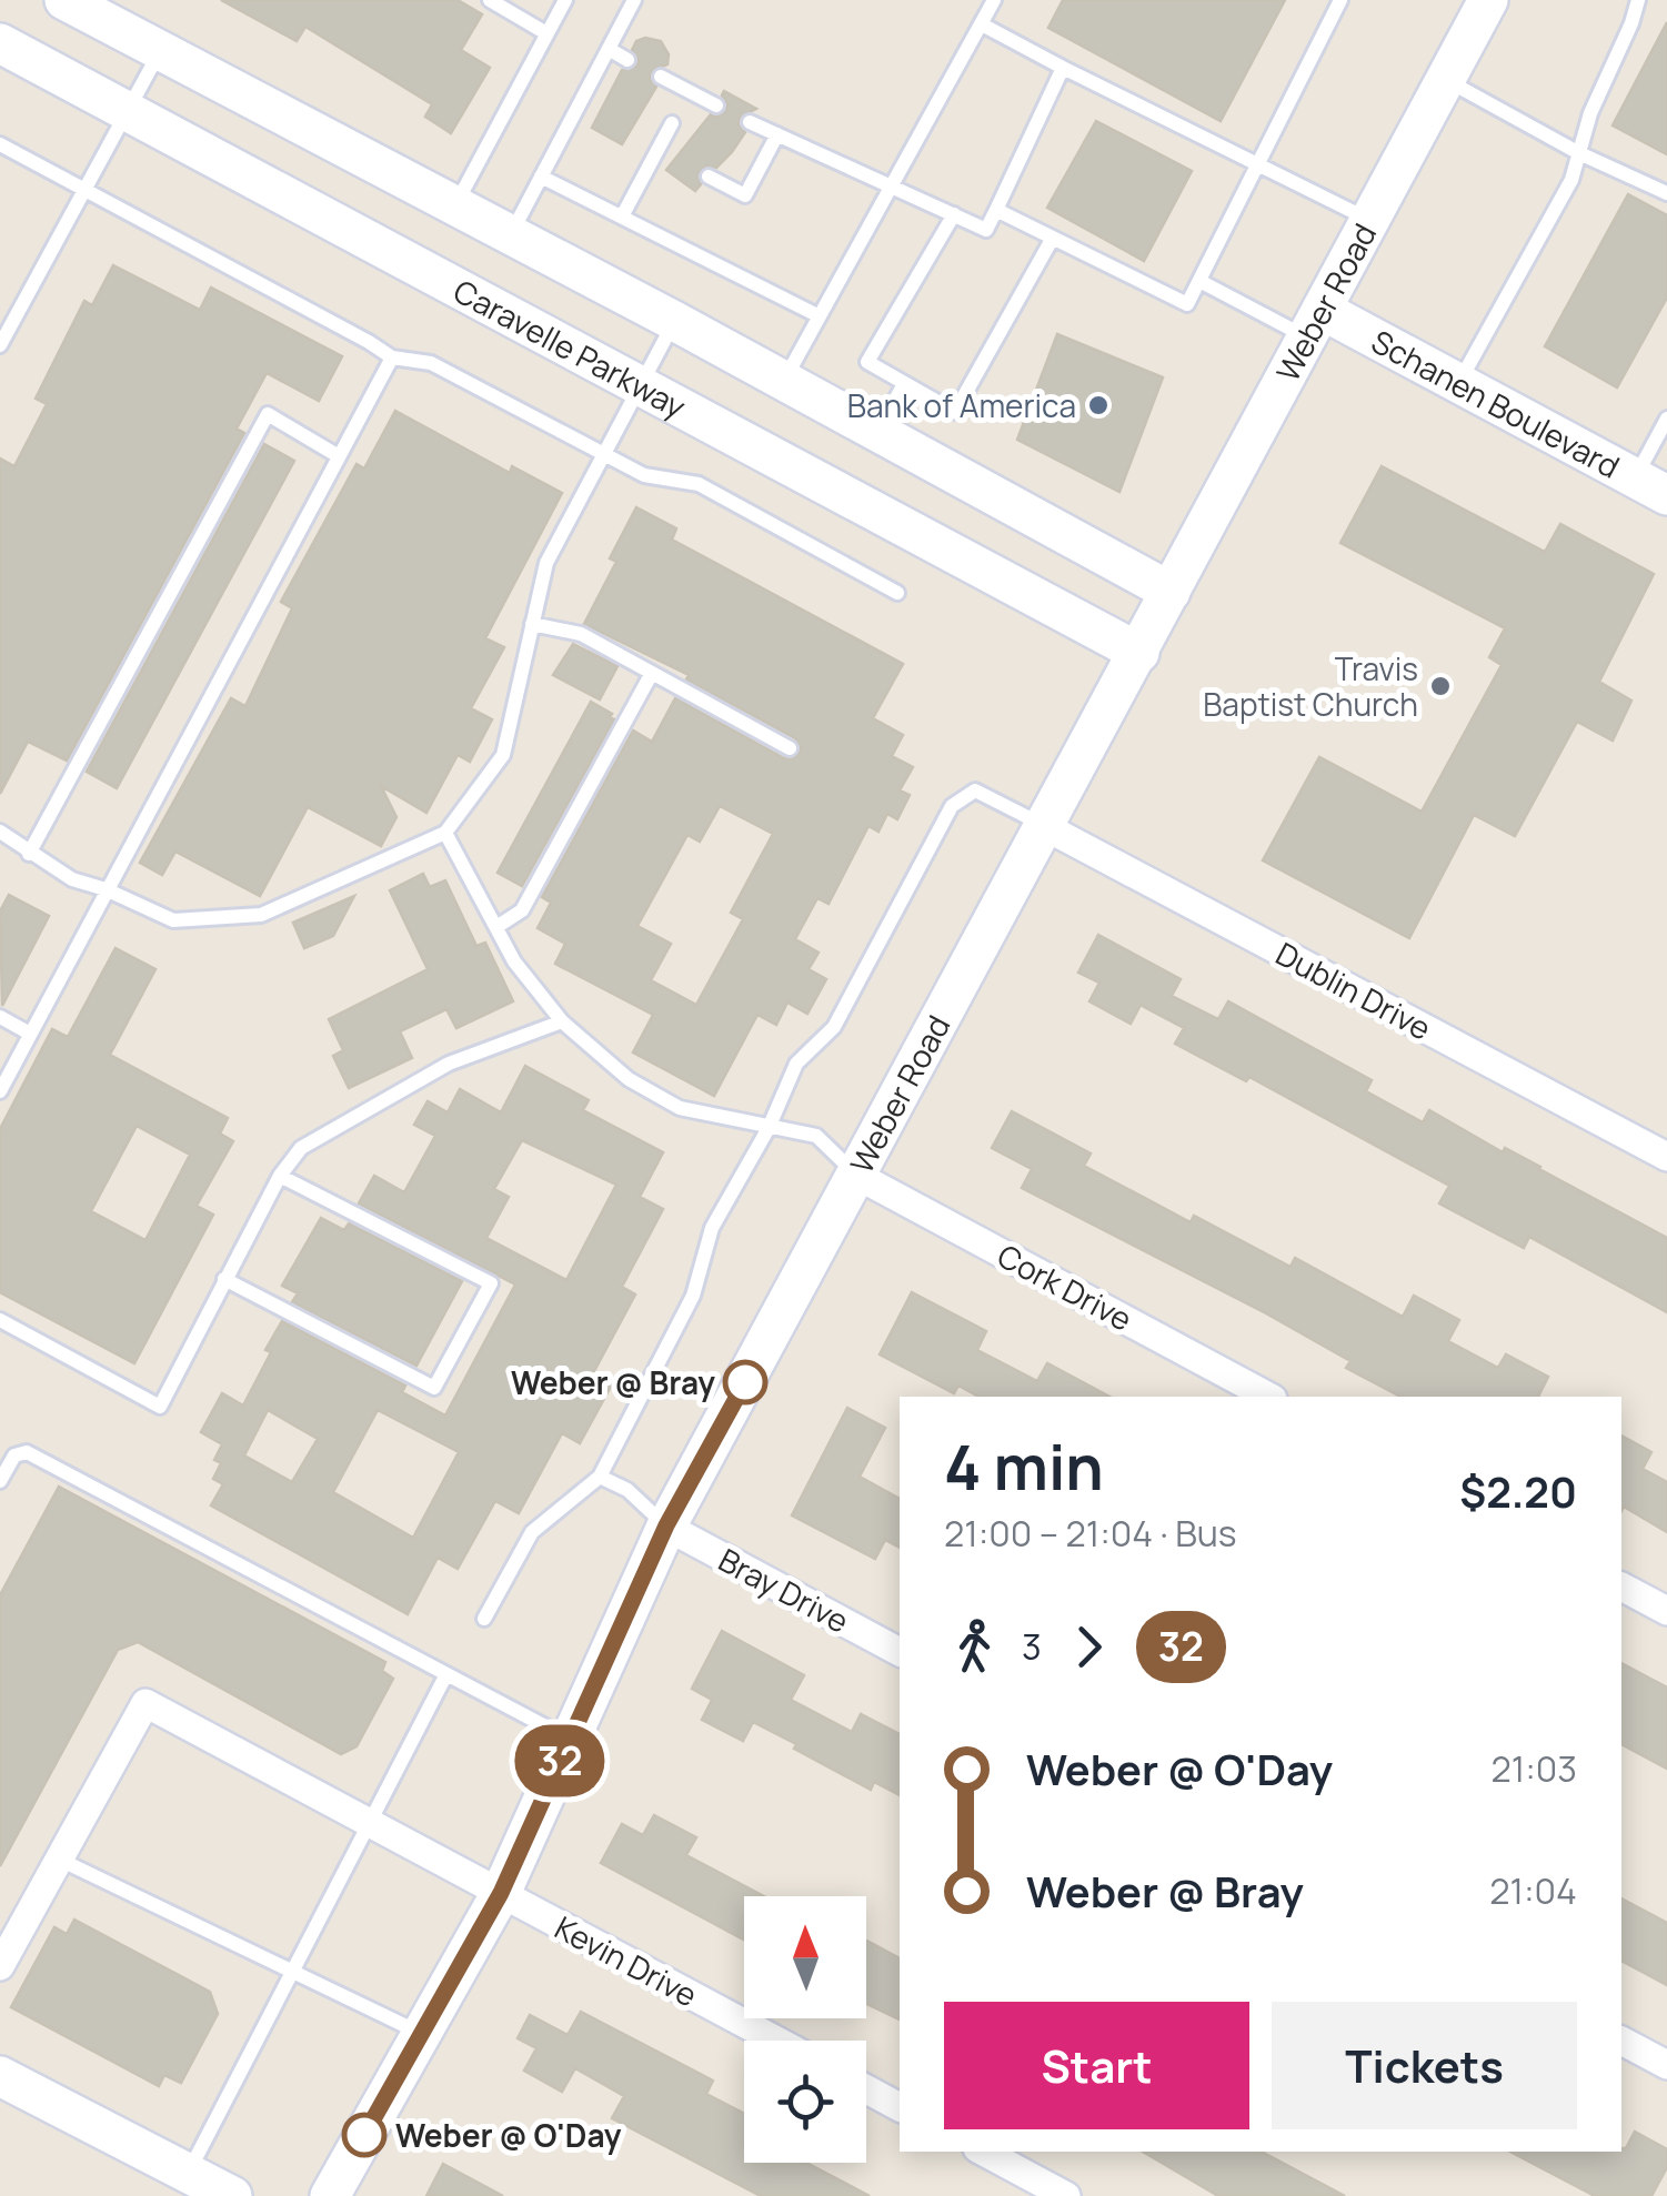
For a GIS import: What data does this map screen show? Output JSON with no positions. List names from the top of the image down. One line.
{"streets":{"street":["Weber Road","Caravelle Parkway","Schanen Boulevard","Dublin Drive","Cork Drive","Bray Drive","Kevin Drive"]},"crossings":[["Weber Road","Caravelle Parkway"],["Weber Road","Schanen Boulevard"],["Weber Road","Dublin Drive"],["Weber Road","Cork Drive"],["Weber Road","Bray Drive"],["Weber Road","Kevin Drive"]],"places":["Bank of America","Travis Baptist Church","Weber @ Bray","Weber @ O'Day"],"lines":["bus line 32"],"north":"top","page":{"on_map":"32","heading":["4 min","21:00 – 21:04 · Bus","$2.20"],"legs":["3","32"],"list":[{"name":"Weber @ O'Day","value":"21:03"},{"name":"Weber @ Bray","value":"21:04"}],"buttons":["Start","Tickets"]}}
